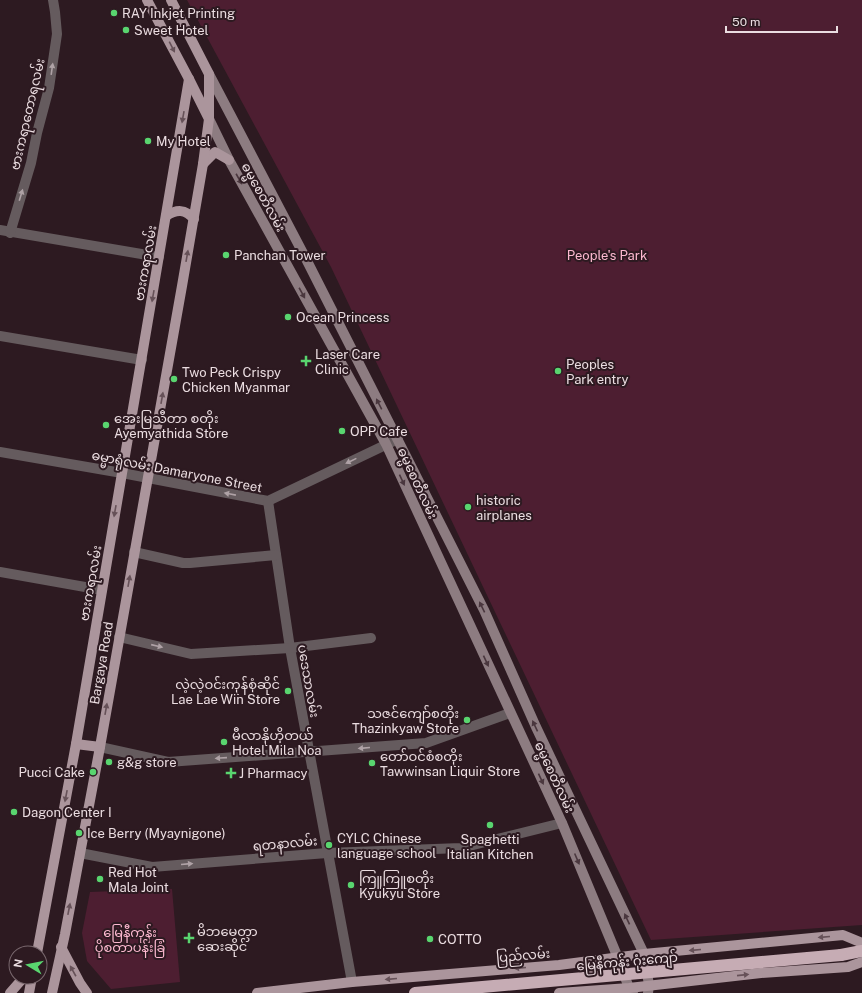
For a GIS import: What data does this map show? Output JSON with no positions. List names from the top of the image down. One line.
{"streets":{"highway":["မြေနီကုန်း ဂုံးကျော်"],"main road":["ဓမ္မစေတီလမ်း","ဗားကရာလမ်း","Bargaya Road","ပြည်လမ်း"],"street":["ဗားကရာတောရလမ်း","ဓမ္မာရုံလမ်း Damaryone Street","ပဒေသာလမ်း","ရတနာလမ်း"]},"crossings":[["ဓမ္မစေတီလမ်း","ဗားကရာလမ်း"],["ဓမ္မစေတီလမ်း","ဓမ္မာရုံလမ်း Damaryone Street"],["ဓမ္မစေတီလမ်း","ရတနာလမ်း"],["ဓမ္မစေတီလမ်း","ပြည်လမ်း"],["ဗားကရာလမ်း","ဓမ္မာရုံလမ်း Damaryone Street"],["ဓမ္မာရုံလမ်း Damaryone Street","Bargaya Road"],["ဓမ္မာရုံလမ်း Damaryone Street","ပဒေသာလမ်း"],["Bargaya Road","ရတနာလမ်း"],["ပဒေသာလမ်း","ရတနာလမ်း"],["ပဒေသာလမ်း","ပြည်လမ်း"]],"one_way":["ဗားကရာတောရလမ်း","Bargaya Road","ရတနာလမ်း"],"parks":["People's Park","မြေနီကုန်း ပိုစတာပန်းခြံ"],"places":{"other":["RAY Inkjet Printing","Sweet Hotel","My Hotel","Panchan Tower","Ocean Princess","Peoples Park entry","Two Peck Crispy Chicken Myanmar","အေးမြသီတာ စတိုး Ayemyathida Store","OPP Cafe","historic airplanes","လဲ့လဲ့ဝင်းကုန်စုံဆိုင် Lae Lae Win Store","သဇင်ကျော်စတိုး Thazinkyaw Store","မီလာနိုဟိုတယ် Hotel Mila Noa","g&g store","တော်ဝင်စံစတိုး Tawwinsan Liquir Store","Pucci Cake","Dagon Center I","Spaghetti Italian Kitchen","Ice Berry (Myaynigone)","CYLC Chinese language school","Red Hot Mala Joint","ကြူကြူစတိုး Kyukyu Store","COTTO"],"health":["Laser Care Clinic","J Pharmacy","မိဘမေတ္တာ ဆေးဆိုင်"]},"scale_bar":"50 m","north":"left"}
